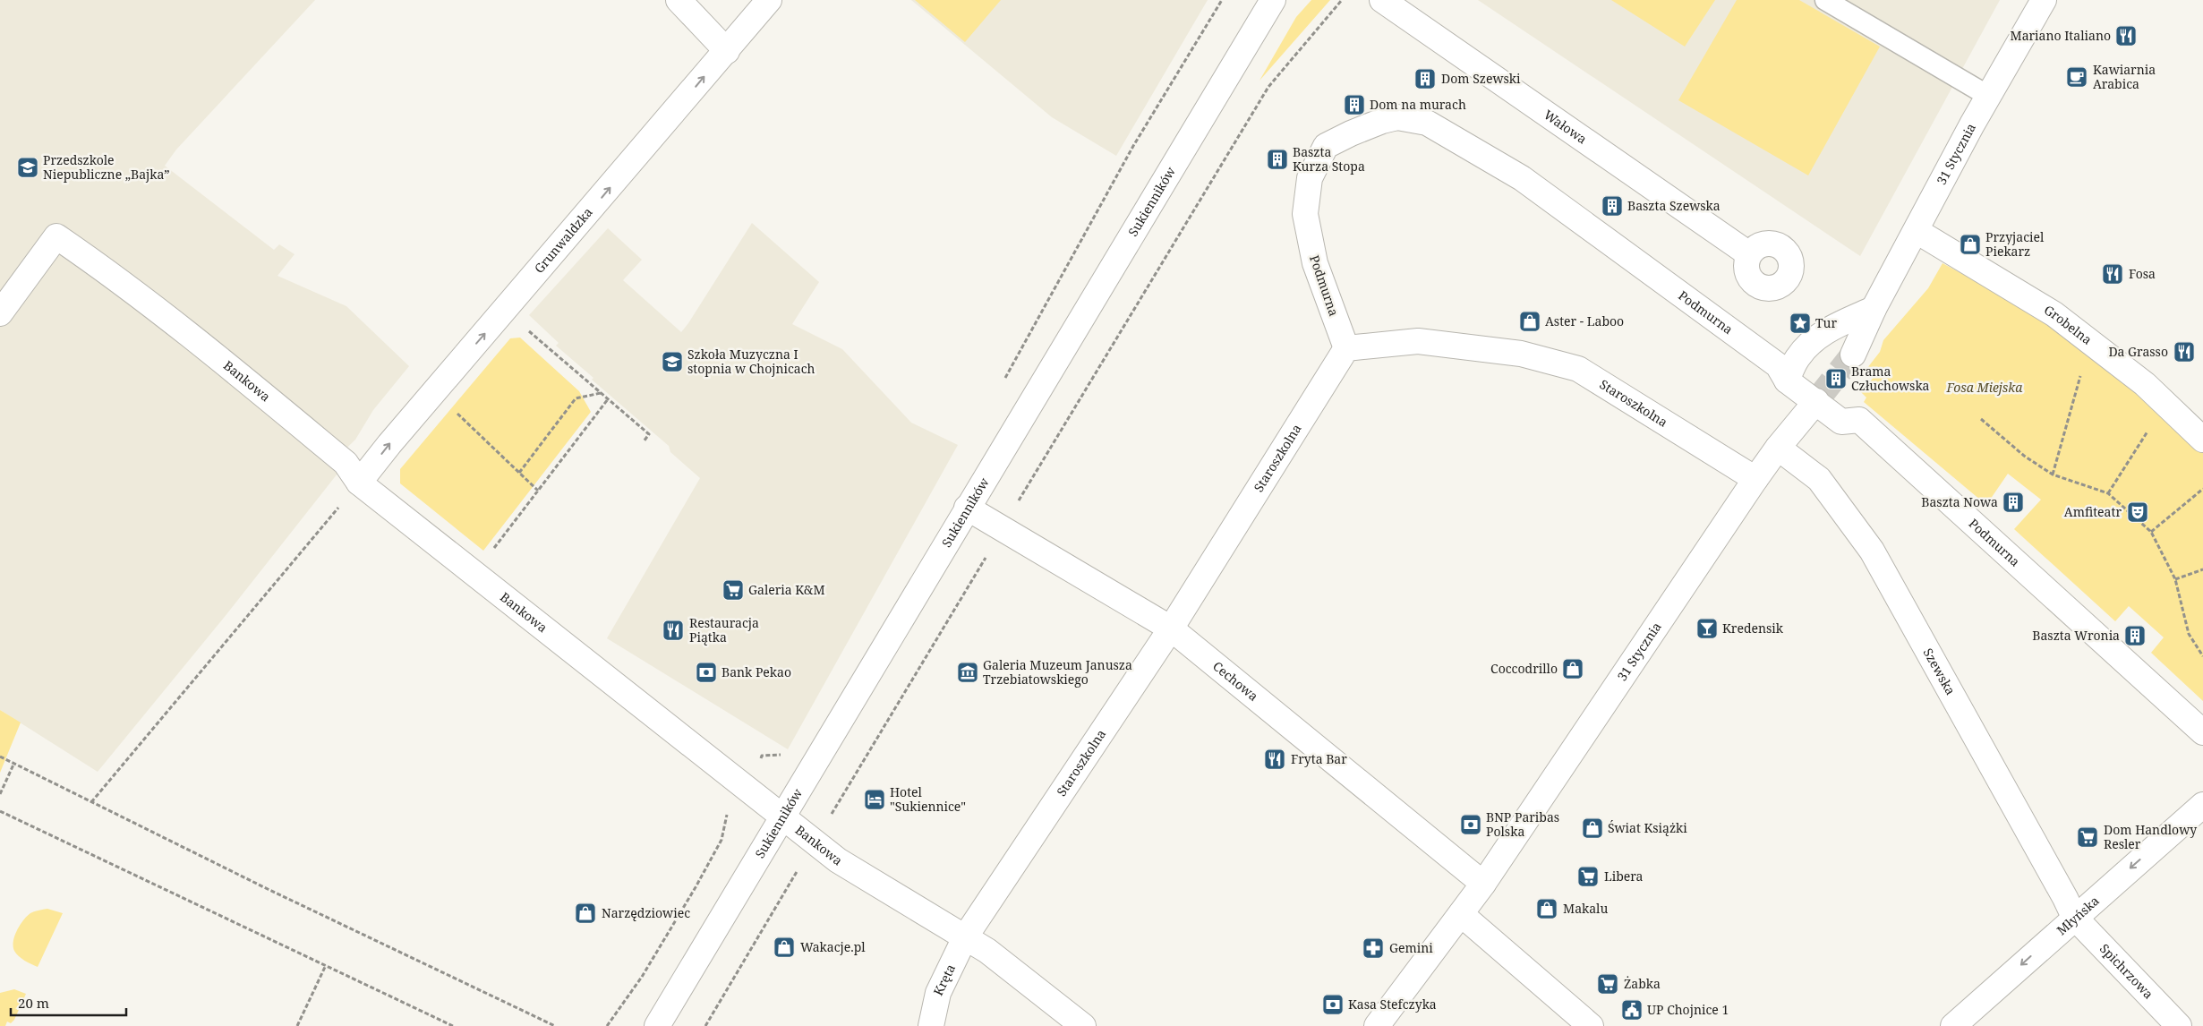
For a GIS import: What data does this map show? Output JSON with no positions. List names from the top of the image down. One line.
{"streets":{"street":["Wałowa","31 Stycznia","Sukienników","Grunwaldzka","Podmurna","Grobelna","Bankowa","Staroszkolna","Szewska","Cechowa","Młyńska","Spichrzowa","Kręta"]},"crossings":[["31 Stycznia","Podmurna"],["31 Stycznia","Grobelna"],["31 Stycznia","Staroszkolna"],["31 Stycznia","Szewska"],["31 Stycznia","Cechowa"],["Sukienników","Bankowa"],["Sukienników","Cechowa"],["Grunwaldzka","Bankowa"],["Podmurna","Staroszkolna"],["Bankowa","Staroszkolna"],["Bankowa","Kręta"],["Staroszkolna","Cechowa"],["Staroszkolna","Kręta"],["Szewska","Młyńska"],["Szewska","Spichrzowa"],["Młyńska","Spichrzowa"]],"one_way":["Grunwaldzka","Młyńska"],"parks":["Fosa Miejska"],"places":{"restaurant":["Mariano Italiano","Fosa","Da Grasso","Restauracja Piątka","Fryta Bar"],"cafe":["Kawiarnia Arabica"],"building":["Dom Szewski","Dom na murach","Baszta Kurza Stopa","Baszta Szewska","Brama Człuchowska","Baszta Nowa","Baszta Wronia"],"school or university":["Przedszkole Niepubliczne „Bajka”","Szkoła Muzyczna I stopnia w Chojnicach"],"shop":["Przyjaciel Piekarz","Aster - Laboo","Coccodrillo","Świat Książki","Makalu","Narzędziowiec","Wakacje.pl"],"place":["Tur"],"theatre":["Amfiteatr"],"supermarket":["Galeria K&M","Dom Handlowy Resler","Libera","Żabka"],"bar":["Kredensik"],"bank":["Bank Pekao","BNP Paribas Polska","Kasa Stefczyka"],"museum":["Galeria Muzeum Janusza Trzebiatowskiego"],"hotel":["Hotel \"Sukiennice\""],"pharmacy":["Gemini"],"public building":["UP Chojnice 1"]},"scale_bar":"20 m"}
